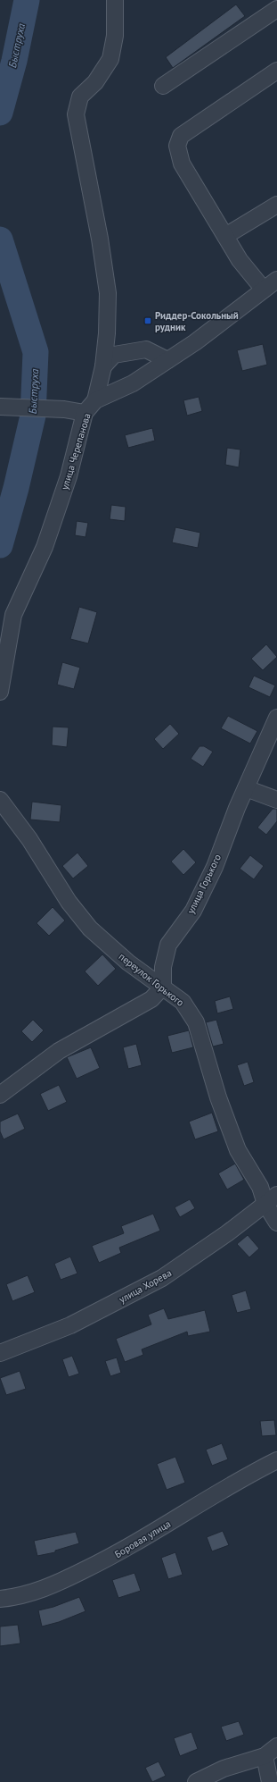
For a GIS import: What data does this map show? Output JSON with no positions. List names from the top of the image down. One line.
{"streets":{"street":["улица Черепанова","улица Горького","переулок Горького","улица Хорева","Боровая улица"]},"crossings":[["улица Горького","переулок Горького"],["переулок Горького","улица Хорева"]],"water":["Быструха"],"places":{"transit":["Риддер-Сокольный рудник"]}}
